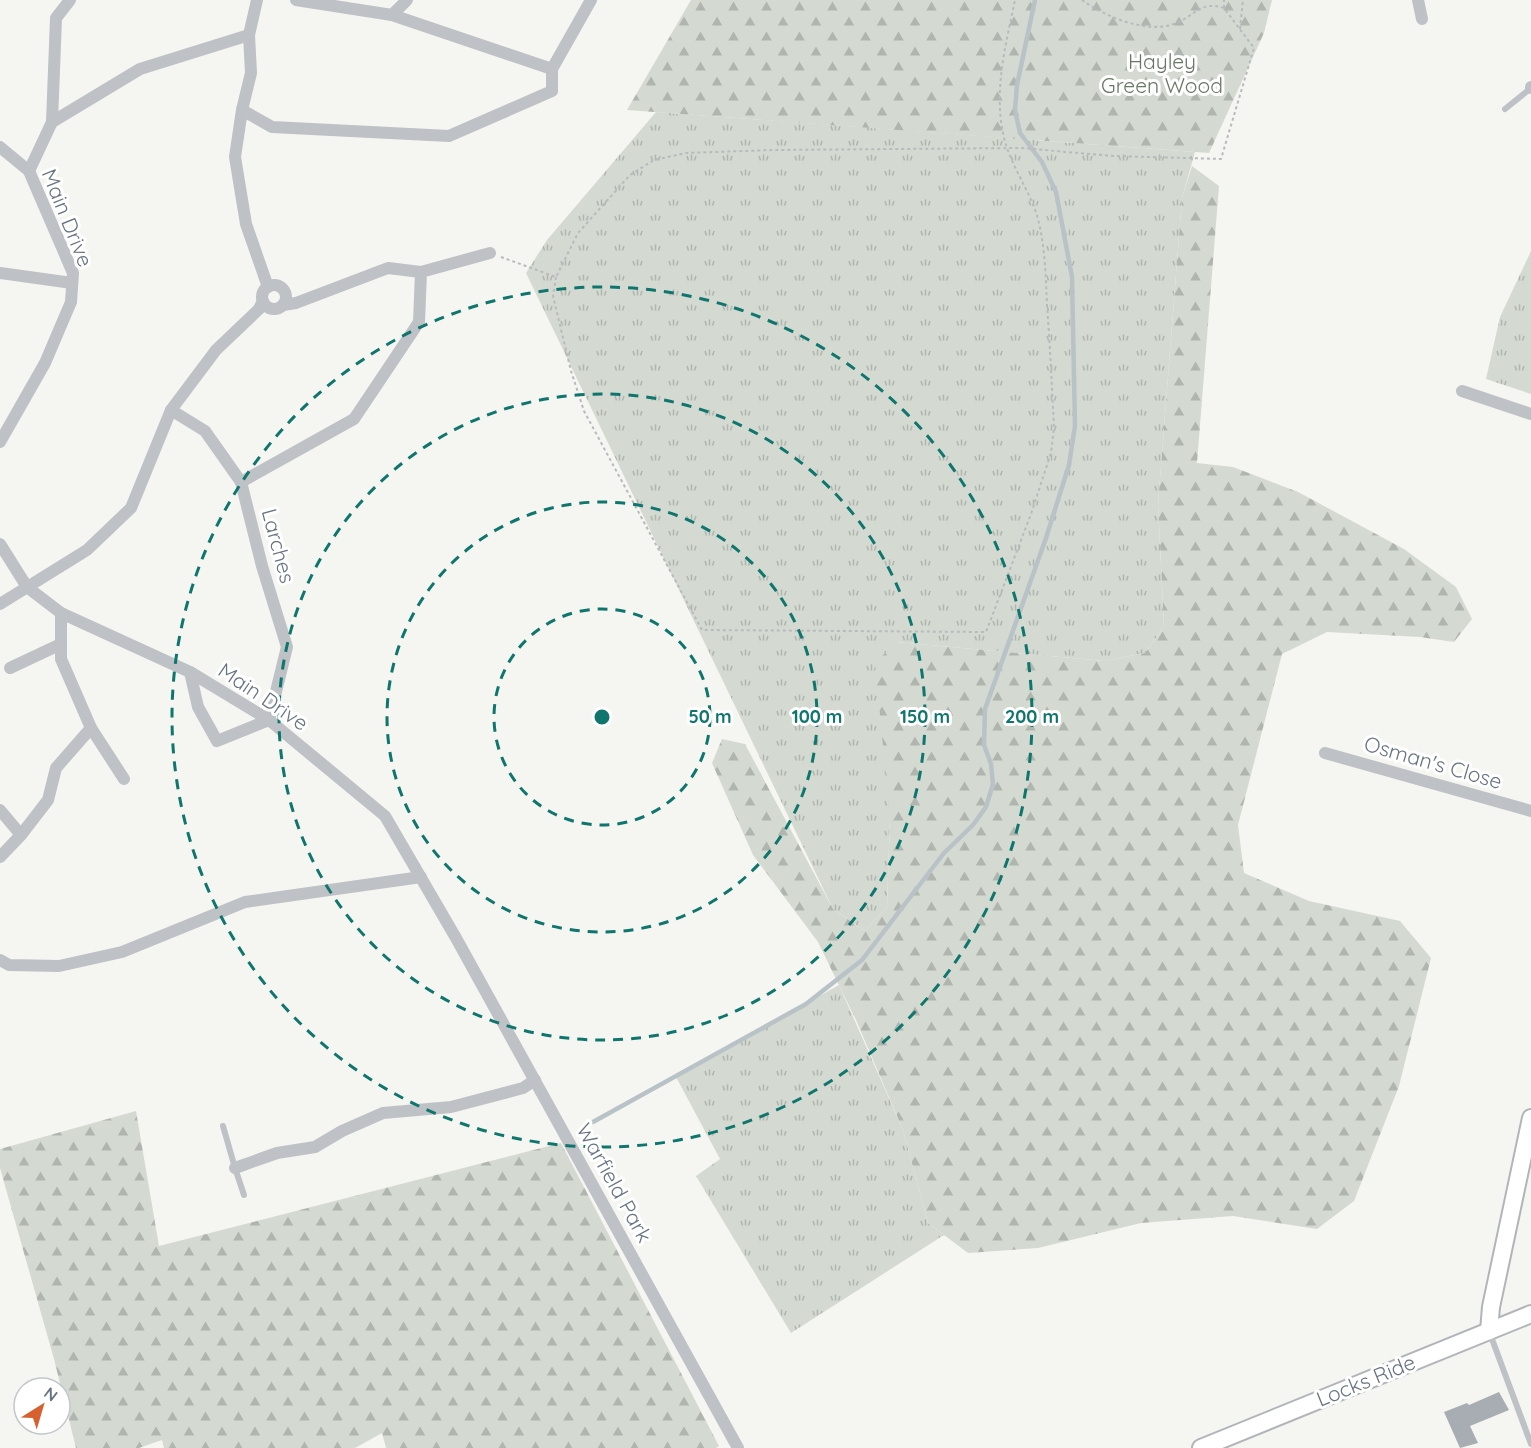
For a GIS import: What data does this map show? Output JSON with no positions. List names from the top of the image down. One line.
{"streets":{"main road":["Locks Ride"],"street":["Main Drive","Larches","Osman's Close","Warfield Park"]},"crossings":[["Main Drive","Larches"],["Main Drive","Warfield Park"]],"parks":["Hayley Green Wood"],"north":"top right","rings":["50 m","100 m","150 m","200 m"]}
